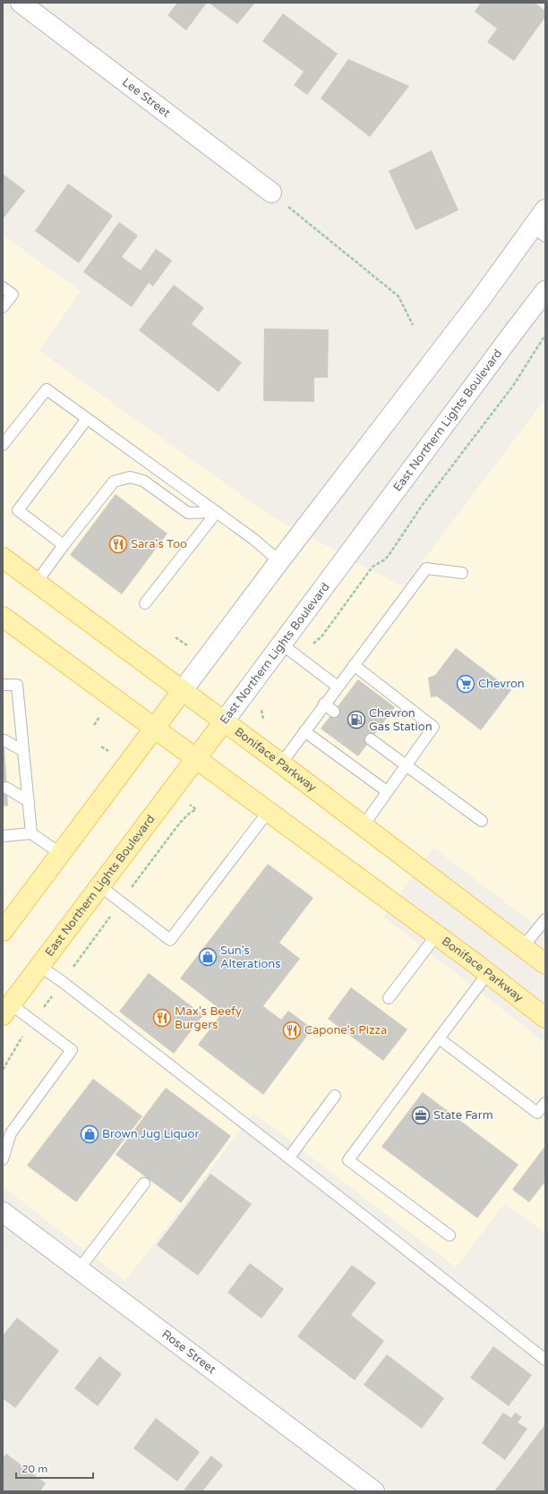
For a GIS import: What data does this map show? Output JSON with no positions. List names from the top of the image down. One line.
{"streets":{"main road":["Lee Street","East Northern Lights Boulevard","Boniface Parkway","Rose Street"]},"crossings":[["East Northern Lights Boulevard","Boniface Parkway"]],"places":{"restaurant":["Sara's Too","Max's Beefy Burgers","Capone's Pizza"],"supermarket":["Chevron"],"fuel station":["Chevron Gas Station"],"shop":["Sun's Alterations","Brown Jug Liquor"],"office":["State Farm"]},"scale_bar":"20 m"}
